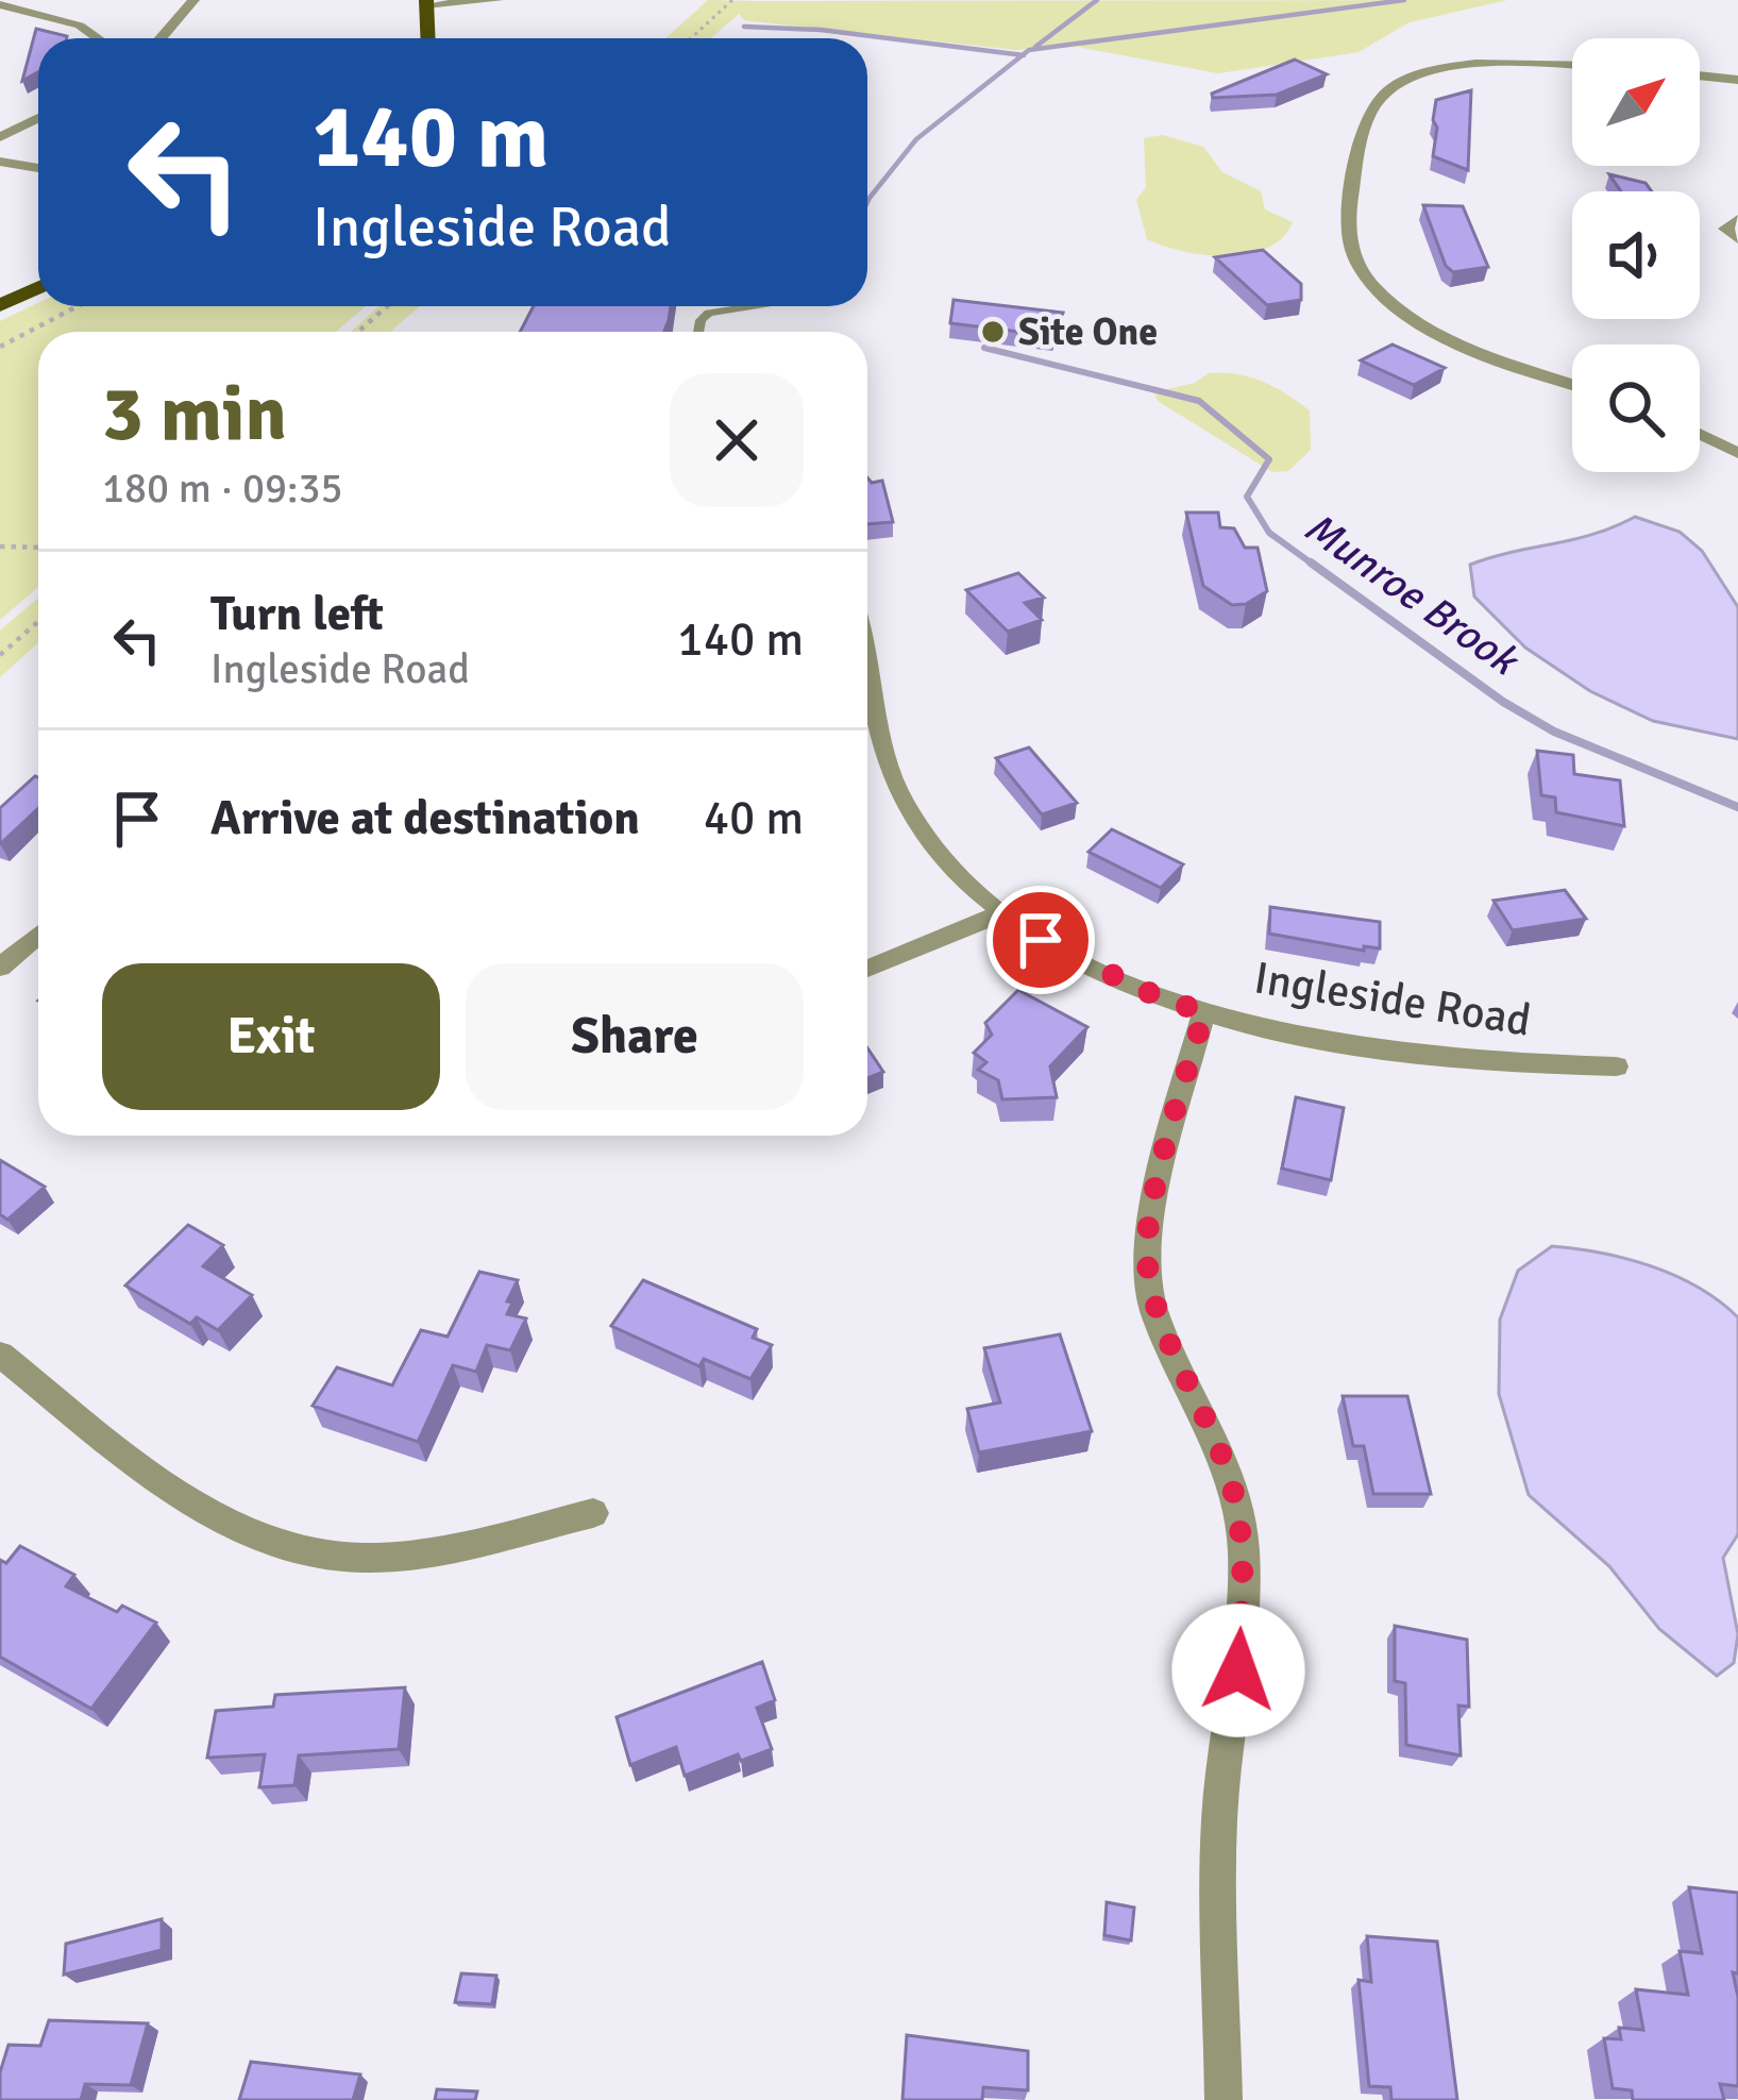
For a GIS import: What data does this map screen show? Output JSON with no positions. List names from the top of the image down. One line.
{"streets":{"street":["Ingleside Road"]},"water":["Munroe Brook"],"places":["Site One"],"north":"top right","page":{"turn":["140 m","Ingleside Road"],"heading":["3 min","180 m · 09:35"],"list":[{"name":"Turn left","note":"Ingleside Road","value":"140 m"},{"name":"Arrive at destination","value":"40 m"}],"buttons":["Exit","Share"]}}
